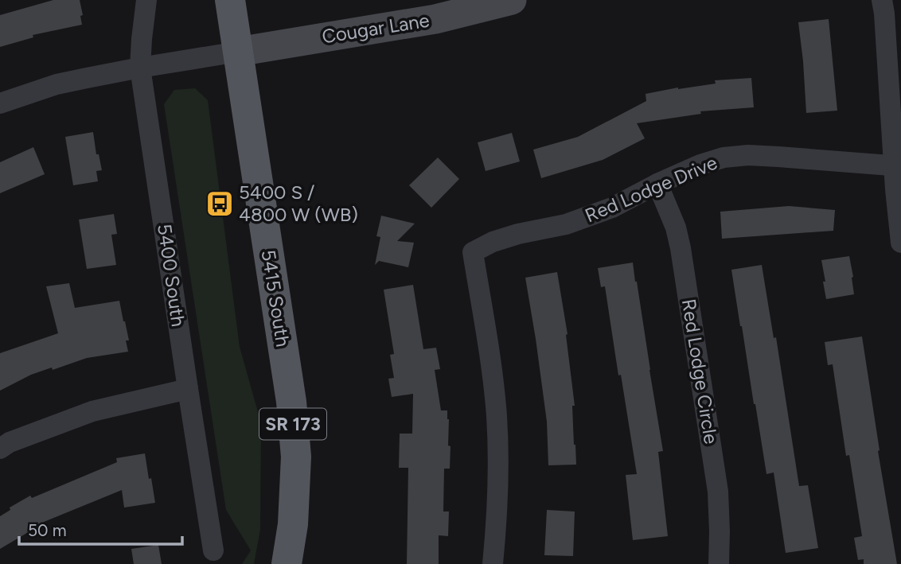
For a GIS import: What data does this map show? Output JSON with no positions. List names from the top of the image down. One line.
{"streets":{"main road":["Cougar Lane","5415 South","SR 173"],"street":["Red Lodge Drive","5400 South","Red Lodge Circle"]},"crossings":[["Cougar Lane","5415 South"],["Red Lodge Drive","Red Lodge Circle"]],"places":{"bus stop":["5400 S / 4800 W (WB)"]},"scale_bar":"50 m"}
